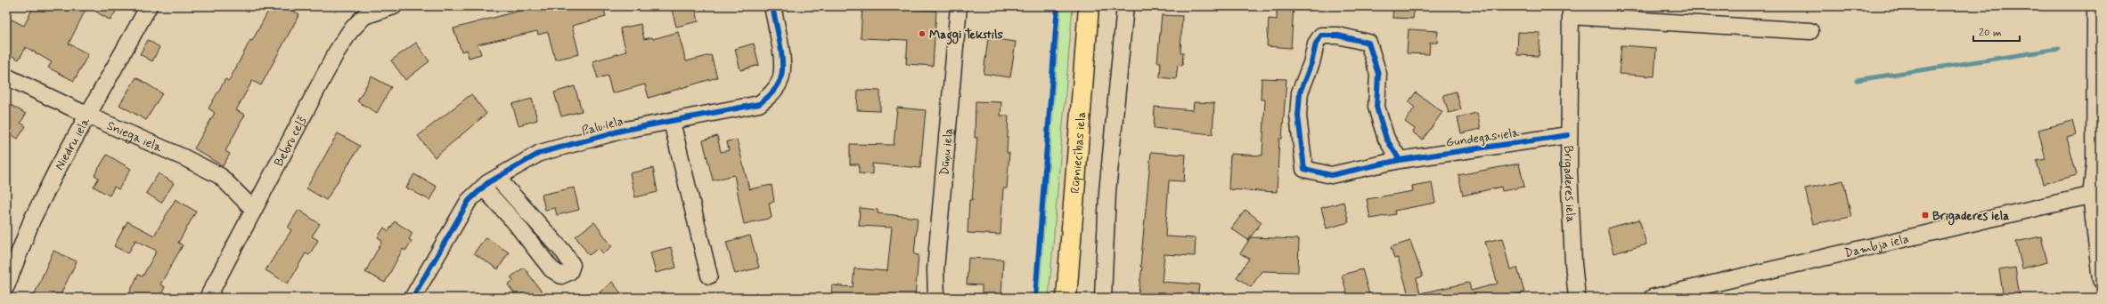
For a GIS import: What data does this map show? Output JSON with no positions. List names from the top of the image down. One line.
{"streets":{"main road":["Rūpniecības iela"],"street":["Palu iela","Sniega iela","Gundegas iela","Bebru ceļš","Niedru iela","Dūņu iela","Brigaderes iela","Dambja iela"]},"crossings":[["Sniega iela","Bebru ceļš"],["Sniega iela","Niedru iela"],["Gundegas iela","Brigaderes iela"]],"places":{"other":["Maggi Tekstils"],"transit":["Brigaderes iela"]},"scale_bar":"20 m"}
